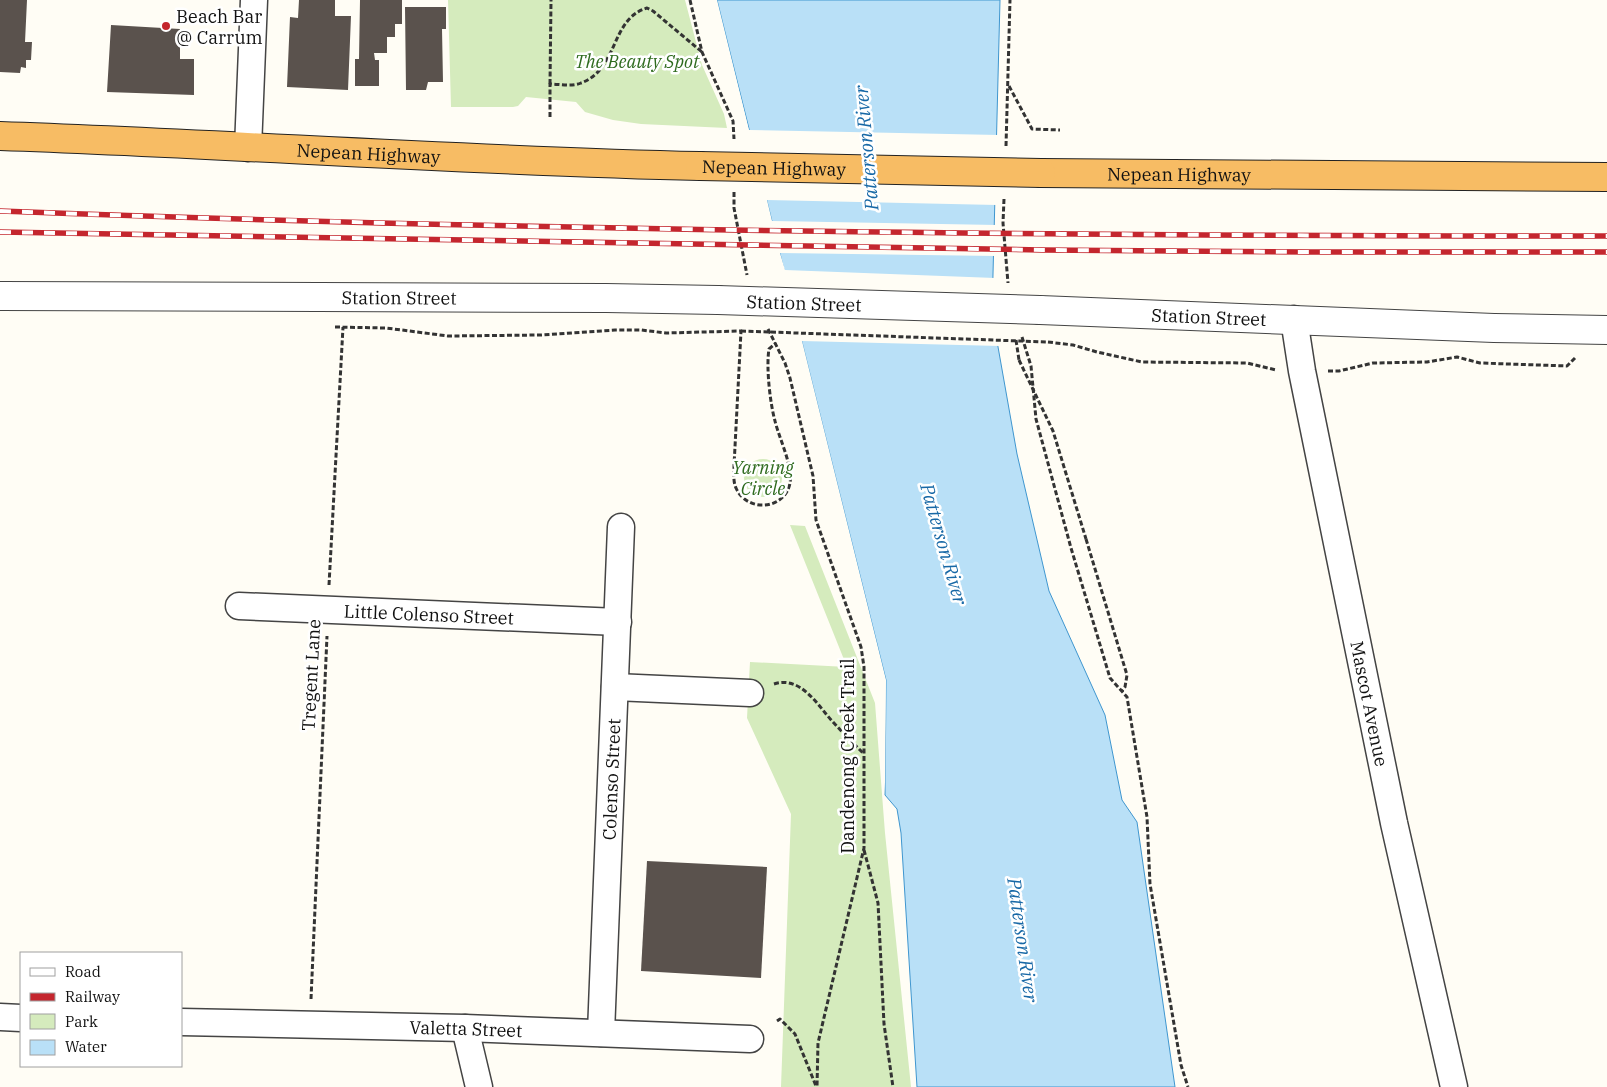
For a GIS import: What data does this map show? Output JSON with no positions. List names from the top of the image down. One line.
{"streets":{"highway":["Nepean Highway"],"street":["Station Street","Little Colenso Street","Mascot Avenue","Colenso Street","Valetta Street"],"path":["Tregent Lane","Dandenong Creek Trail"]},"crossings":[["Station Street","Mascot Avenue"],["Little Colenso Street","Tregent Lane"],["Little Colenso Street","Colenso Street"],["Tregent Lane","Valetta Street"],["Colenso Street","Valetta Street"]],"water":["Patterson River"],"parks":["The Beauty Spot","Yarning Circle"],"places":["Beach Bar @ Carrum"],"legend":["Road","Railway","Park","Water"]}
